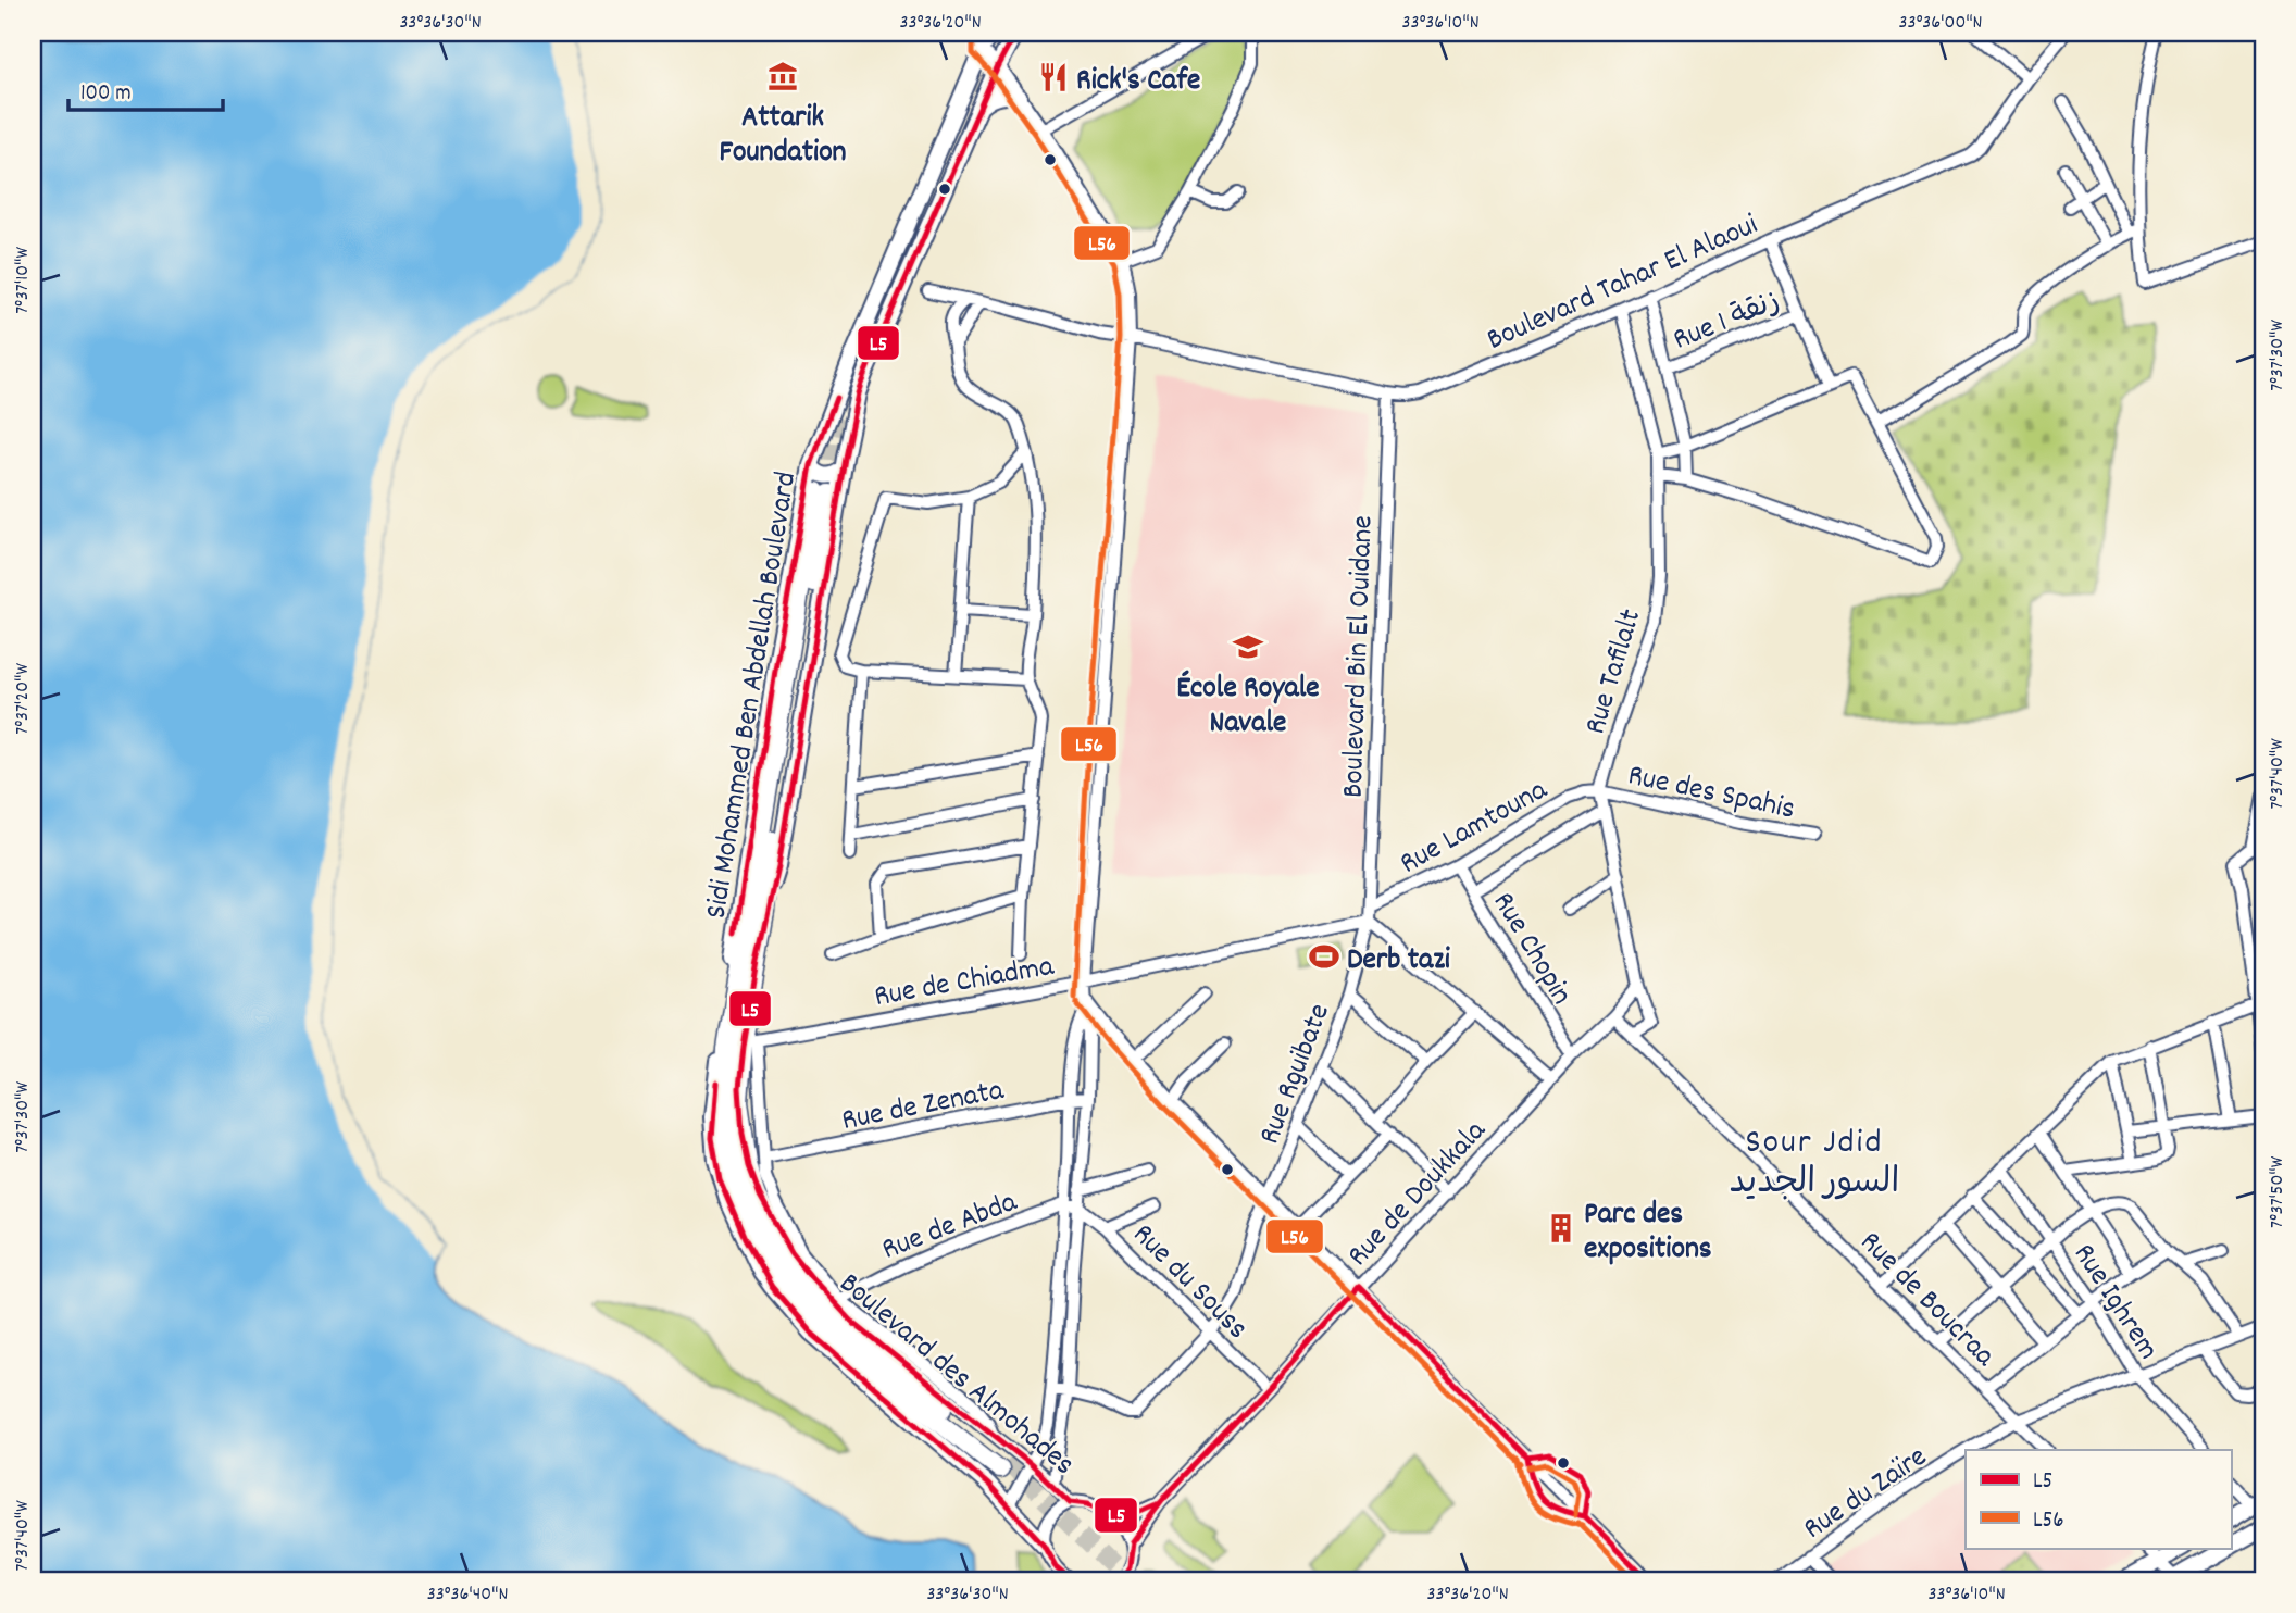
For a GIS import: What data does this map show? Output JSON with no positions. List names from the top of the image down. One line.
{"streets":{"main road":["Sidi Mohammed Ben Abdellah Boulevard"],"street":["Boulevard Tahar El Alaoui","Rue 1 زنقة","Boulevard Bin El Ouidane","Rue Tafilalt","Rue des Spahis","Rue Lamtouna","Rue Chopin","Rue de Chiadma","Rue Rguibate","Rue de Zenata","Rue de Doukkala","Rue de Abda","Rue du Souss","Rue de Boucraa","Rue Ighrem","Boulevard des Almohades","Rue du Zaïre"]},"crossings":[["Boulevard Tahar El Alaoui","Boulevard Bin El Ouidane"],["Boulevard Tahar El Alaoui","Rue Tafilalt"],["Boulevard Bin El Ouidane","Rue Lamtouna"],["Boulevard Bin El Ouidane","Rue de Chiadma"],["Boulevard Bin El Ouidane","Rue Rguibate"],["Rue Tafilalt","Rue des Spahis"],["Rue Tafilalt","Rue Lamtouna"],["Rue Tafilalt","Rue de Doukkala"],["Rue Tafilalt","Rue de Boucraa"],["Rue des Spahis","Rue Lamtouna"],["Rue Lamtouna","Rue Chopin"],["Rue Chopin","Rue de Doukkala"],["Rue de Chiadma","Rue Rguibate"],["Rue Rguibate","Rue du Souss"],["Rue de Doukkala","Rue du Souss"],["Rue de Doukkala","Rue de Boucraa"],["Rue de Abda","Rue du Souss"],["Rue de Boucraa","Rue du Zaïre"],["Rue Ighrem","Rue du Zaïre"]],"districts":["Sour Jdid السور الجديد"],"places":{"museum":["Attarik Foundation"],"restaurant":["Rick's Cafe"],"school or university":["École Royale Navale"],"sports":["Derb tazi"],"building":["Parc des expositions"]},"lines":["transit line L5","transit line L56"],"legend":["L5","L56"],"scale_bar":"100 m","coordinates":["33°36'30\"N","33°36'20\"N","33°36'10\"N","33°36'00\"N","7°37'10\"W","7°37'30\"W","7°37'20\"W","7°37'40\"W","7°37'50\"W","33°36'40\"N"]}
